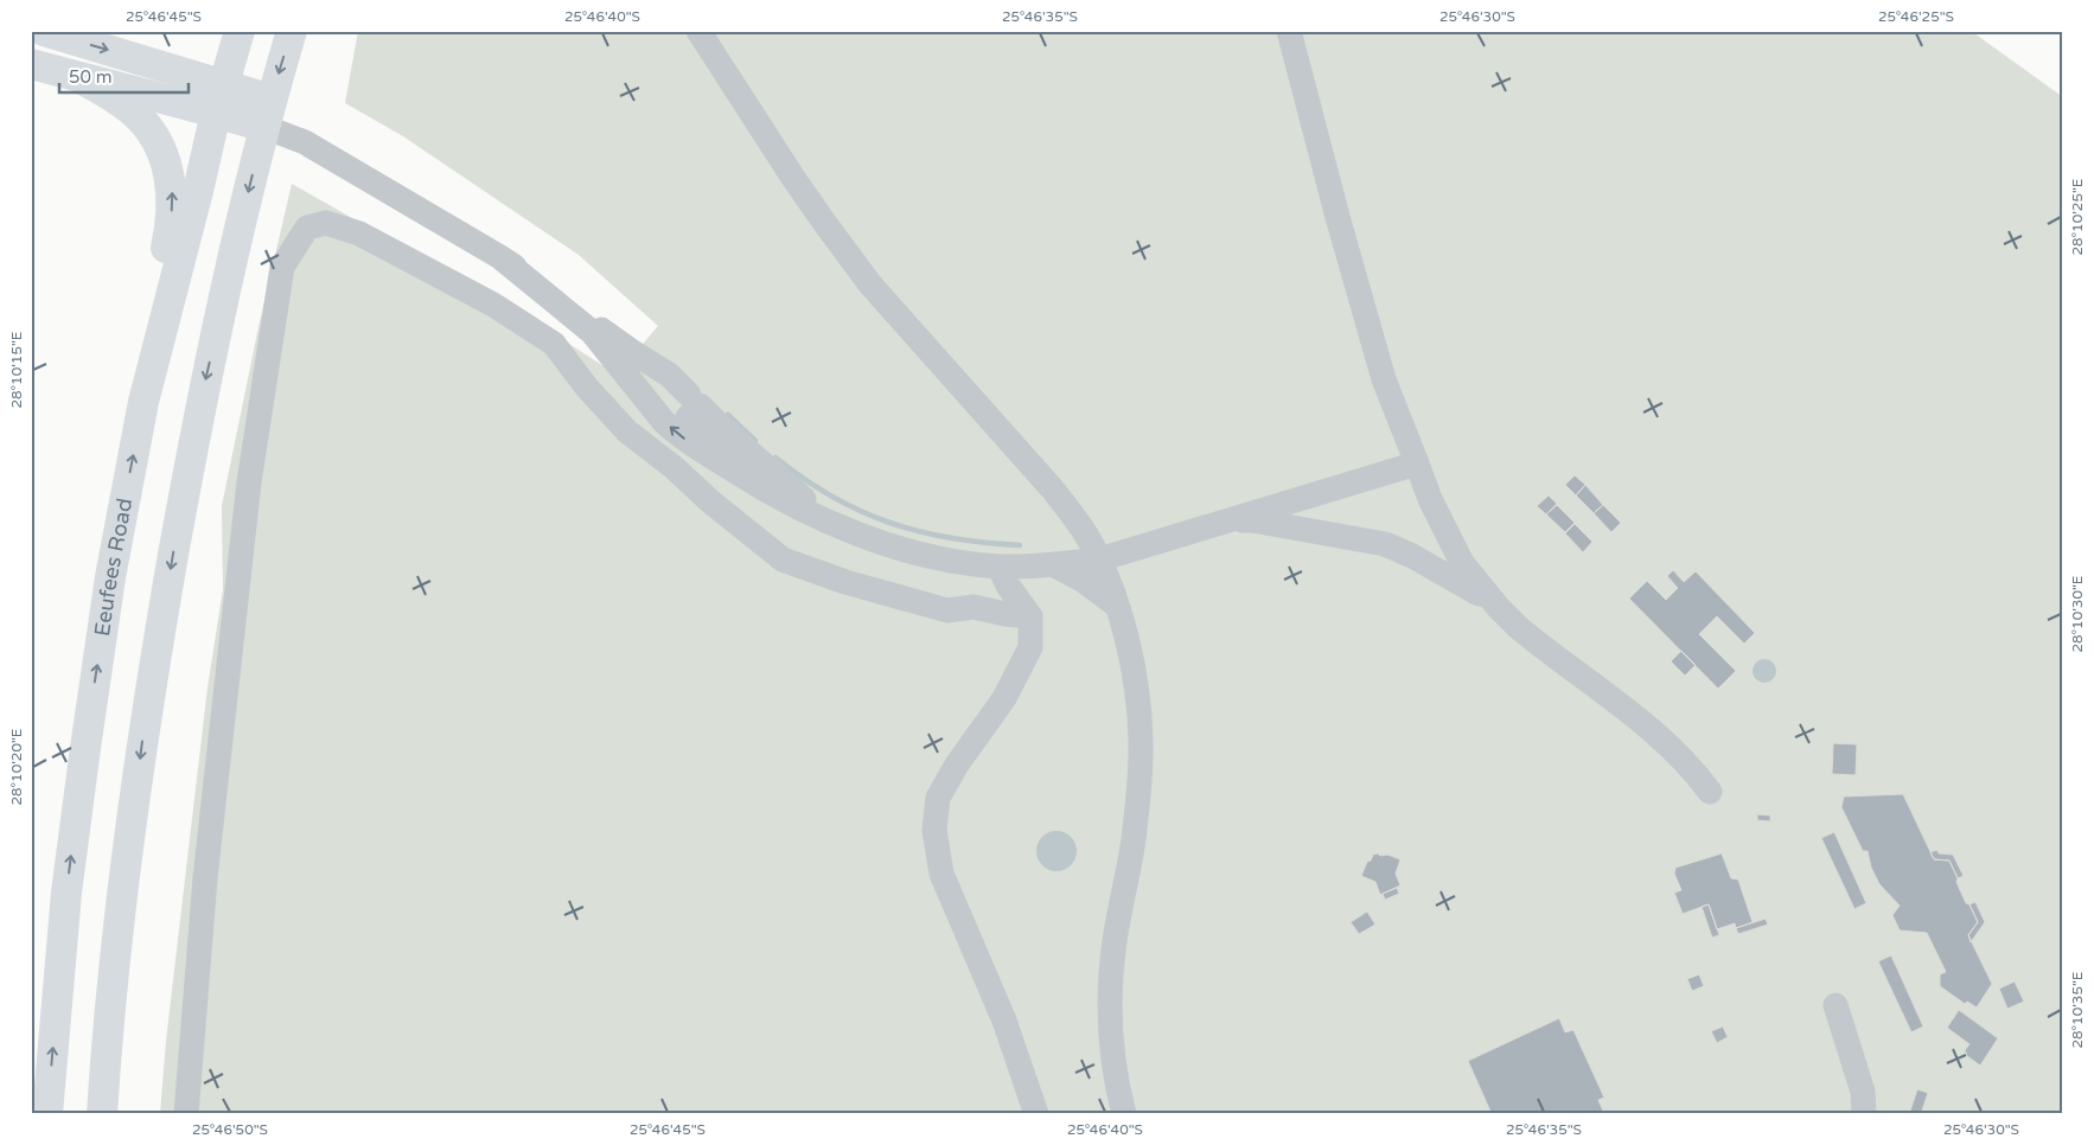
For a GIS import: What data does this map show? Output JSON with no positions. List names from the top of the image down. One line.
{"streets":{"main road":["Eeufees Road"]},"scale_bar":"50 m","coordinates":["25°46'45\"S","25°46'40\"S","25°46'35\"S","25°46'30\"S","25°46'25\"S","28°10'25\"E","28°10'15\"E","28°10'30\"E","28°10'20\"E","28°10'35\"E","25°46'50\"S"]}
